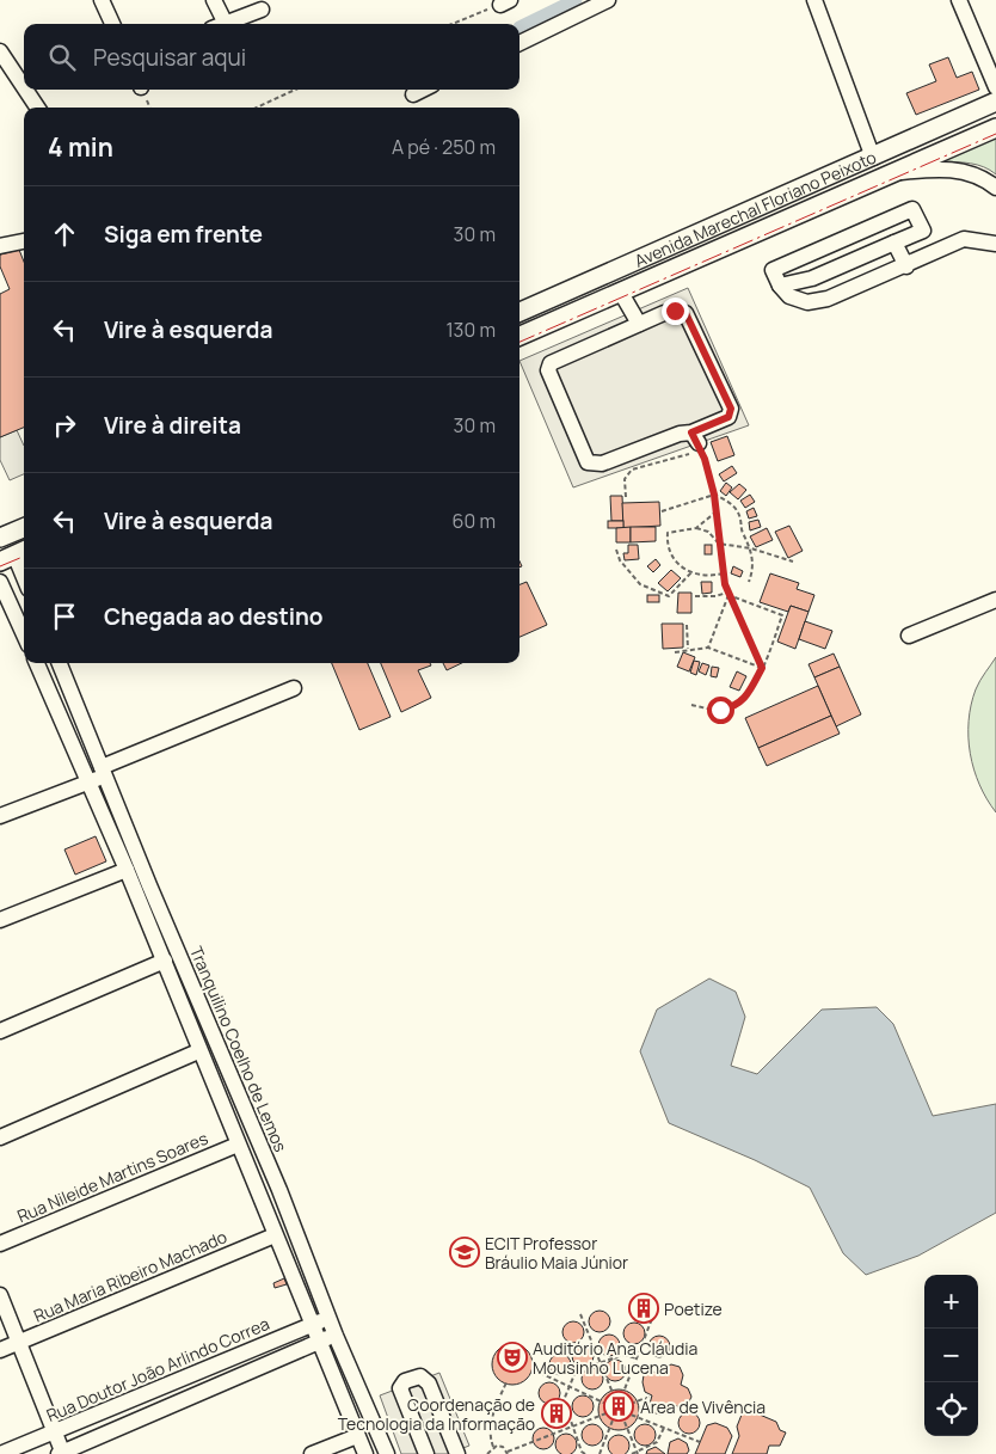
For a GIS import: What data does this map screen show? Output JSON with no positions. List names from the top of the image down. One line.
{"streets":{"main road":["Avenida Marechal Floriano Peixoto"],"street":["Tranquilino Coelho de Lemos","Rua Nileide Martins Soares","Rua Maria Ribeiro Machado","Rua Doutor João Arlindo Correa"]},"crossings":[["Tranquilino Coelho de Lemos","Rua Nileide Martins Soares"],["Tranquilino Coelho de Lemos","Rua Maria Ribeiro Machado"],["Tranquilino Coelho de Lemos","Rua Doutor João Arlindo Correa"]],"places":{"school or university":["ECIT Professor Bráulio Maia Júnior"],"building":["Poetize","Área de Vivência","Coordenação de Tecnologia da Informação"],"theatre":["Auditório Ana Cláudia Mousinho Lucena"]},"page":{"search":"Pesquisar aqui","heading":["4 min","A pé · 250 m"],"list":[["Siga em frente","30 m"],["Vire à esquerda","130 m"],["Vire à direita","30 m"],["Vire à esquerda","60 m"],"Chegada ao destino"],"map_buttons":["+","−"]}}
